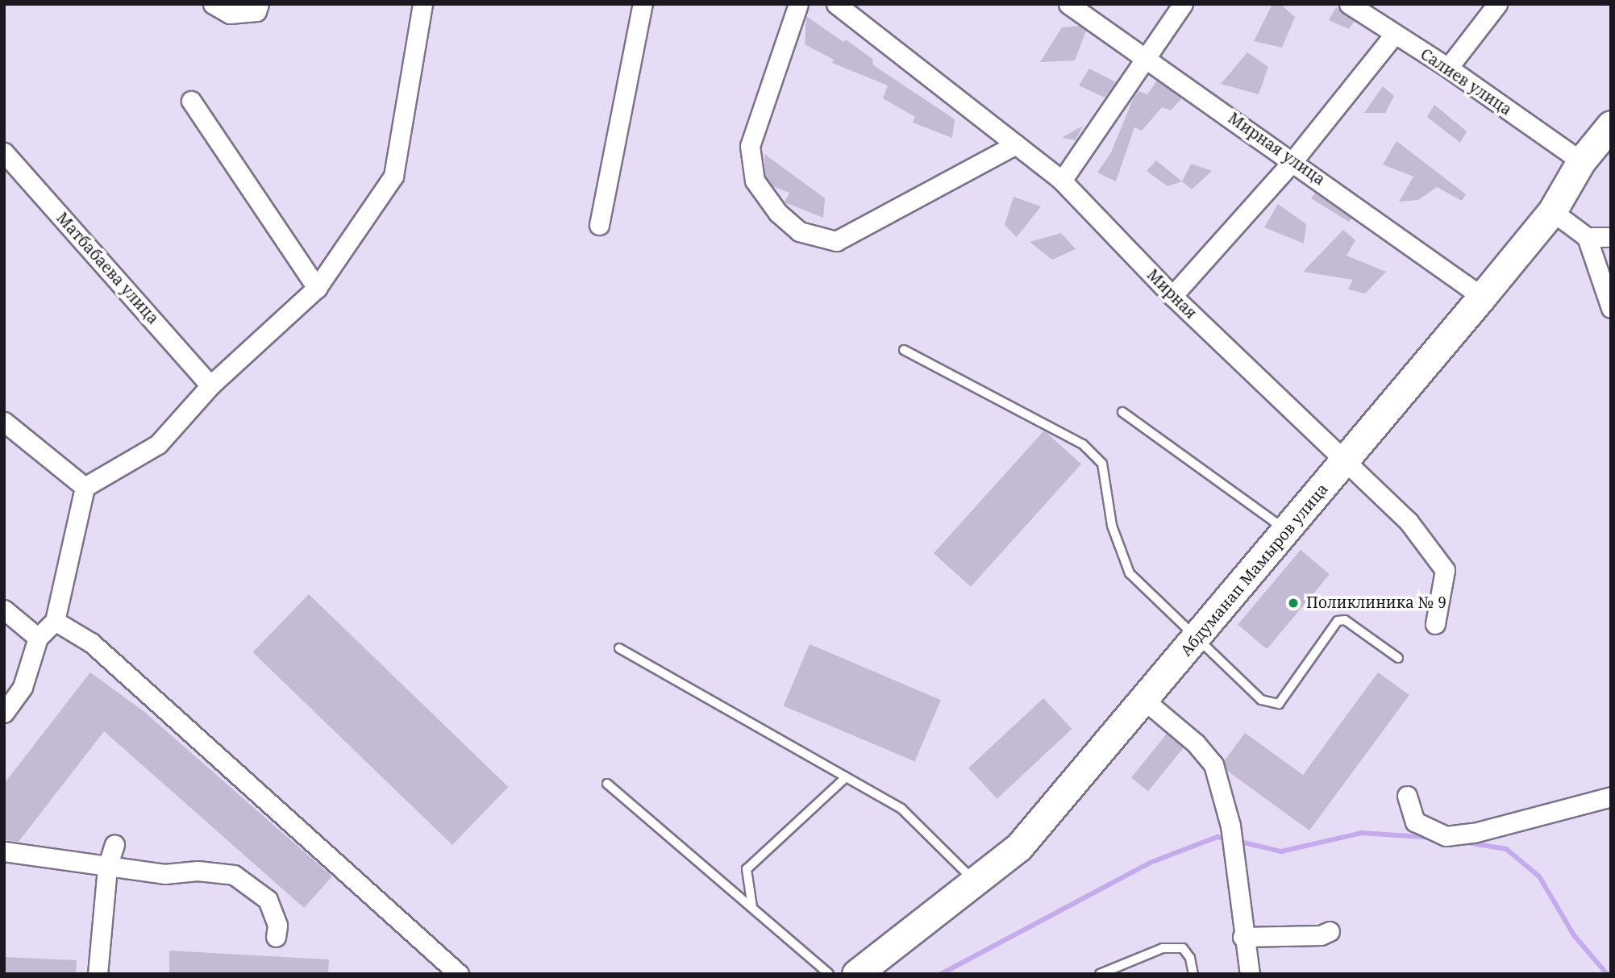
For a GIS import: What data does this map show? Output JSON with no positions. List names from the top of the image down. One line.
{"streets":{"main road":["Абдуманап Мамыров улица"],"street":["Салиев улица","Мирная улица","Матбабаева улица","Мирная"]},"crossings":[["Салиев улица","Абдуманап Мамыров улица"],["Мирная улица","Абдуманап Мамыров улица"],["Мирная","Абдуманап Мамыров улица"]],"places":["Поликлиника № 9"]}
